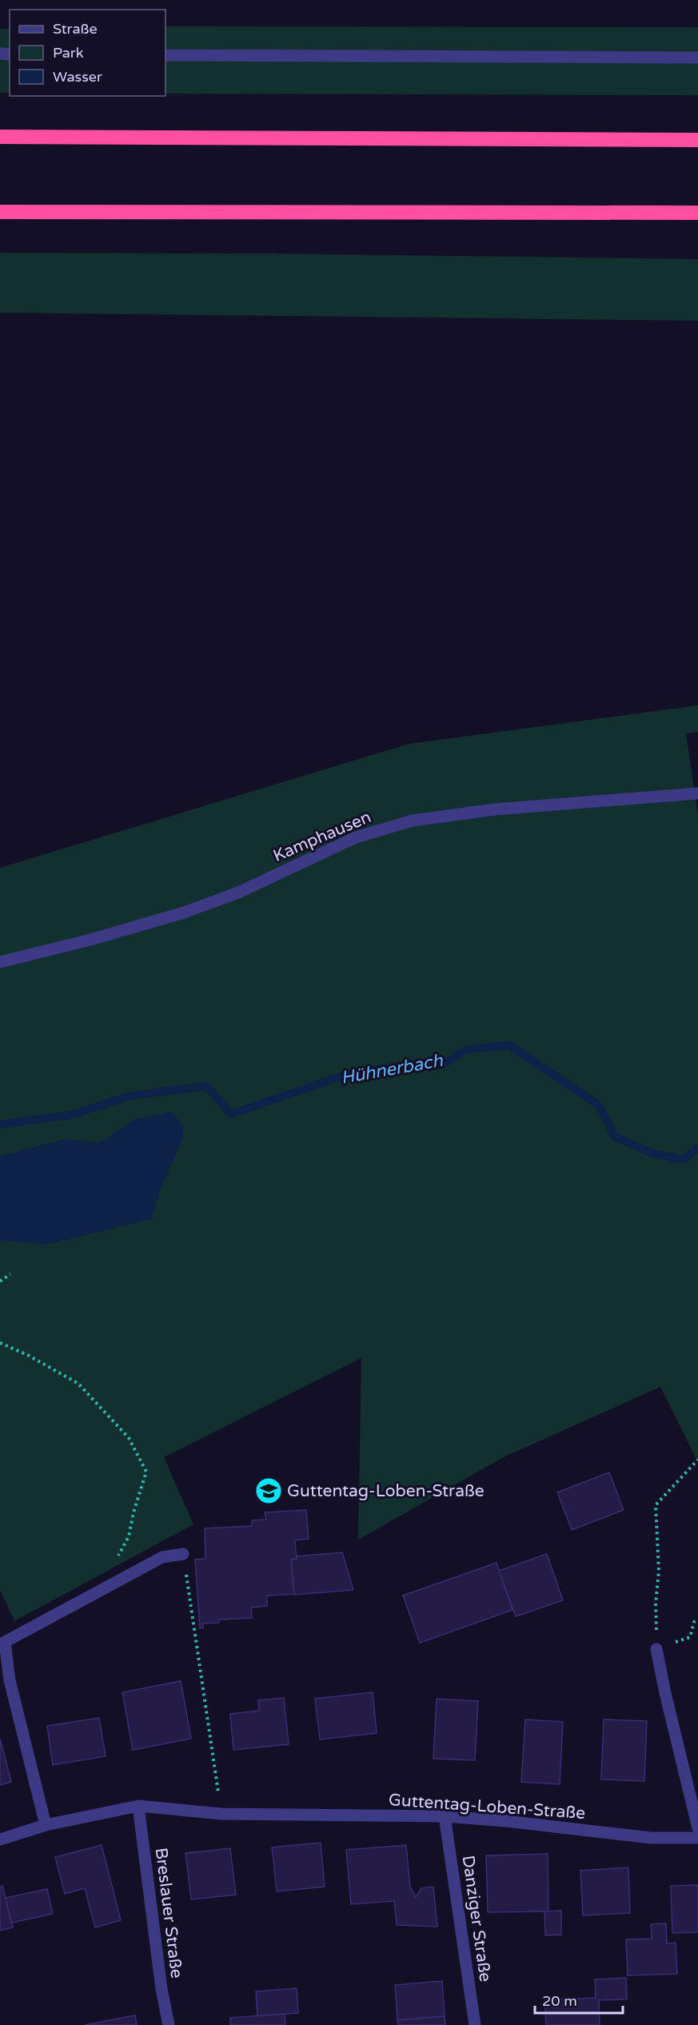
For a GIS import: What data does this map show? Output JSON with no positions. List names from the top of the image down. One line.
{"streets":{"street":["Kamphausen","Guttentag-Loben-Straße","Breslauer Straße","Danziger Straße"]},"crossings":[["Guttentag-Loben-Straße","Breslauer Straße"],["Guttentag-Loben-Straße","Danziger Straße"]],"water":["Hühnerbach"],"places":{"school or university":["Guttentag-Loben-Straße"]},"legend":["Straße","Park","Wasser"],"scale_bar":"20 m"}
